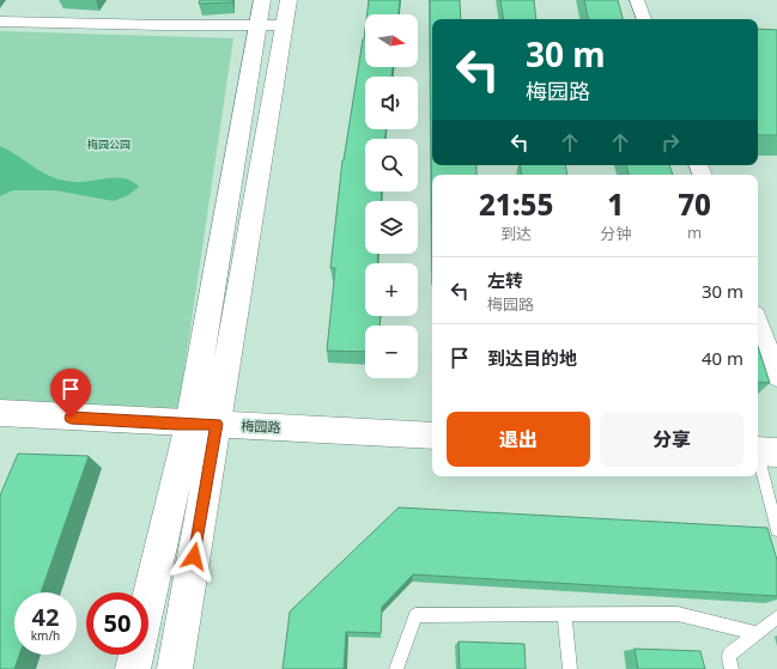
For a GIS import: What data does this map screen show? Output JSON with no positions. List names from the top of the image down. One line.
{"streets":{"main road":["梅园路"]},"parks":["梅园公园"],"north":"right","page":{"map_buttons":["+","−"],"turn":["30 m","梅园路"],"eta":["21:55","到达","1","分钟","70","m"],"list":[{"name":"左转","note":"梅园路","value":"30 m"},{"name":"到达目的地","value":"40 m"}],"buttons":["退出","分享"],"speed":"42 km/h","limit":"50"}}
